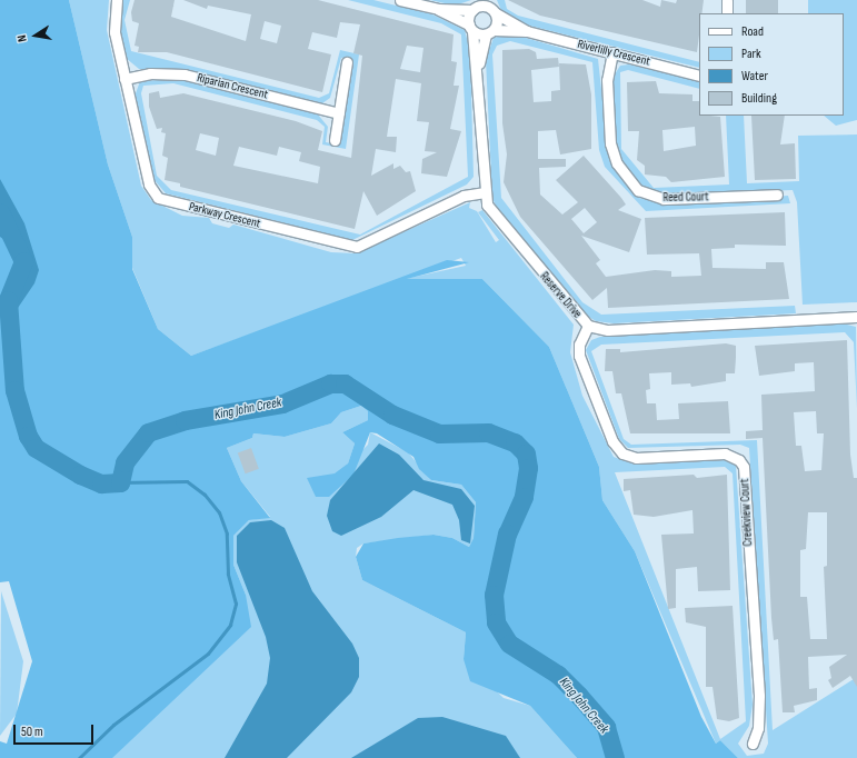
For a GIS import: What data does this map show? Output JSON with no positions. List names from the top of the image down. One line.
{"streets":{"street":["Riverlilly Crescent","Riparian Crescent","Reed Court","Parkway Crescent","Reserve Drive","Creekview Court"]},"crossings":[["Riverlilly Crescent","Reed Court"],["Riverlilly Crescent","Reserve Drive"],["Riparian Crescent","Parkway Crescent"],["Parkway Crescent","Reserve Drive"],["Reserve Drive","Creekview Court"]],"water":["King John Creek"],"legend":["Road","Park","Water","Building"],"scale_bar":"50 m","north":"left"}
